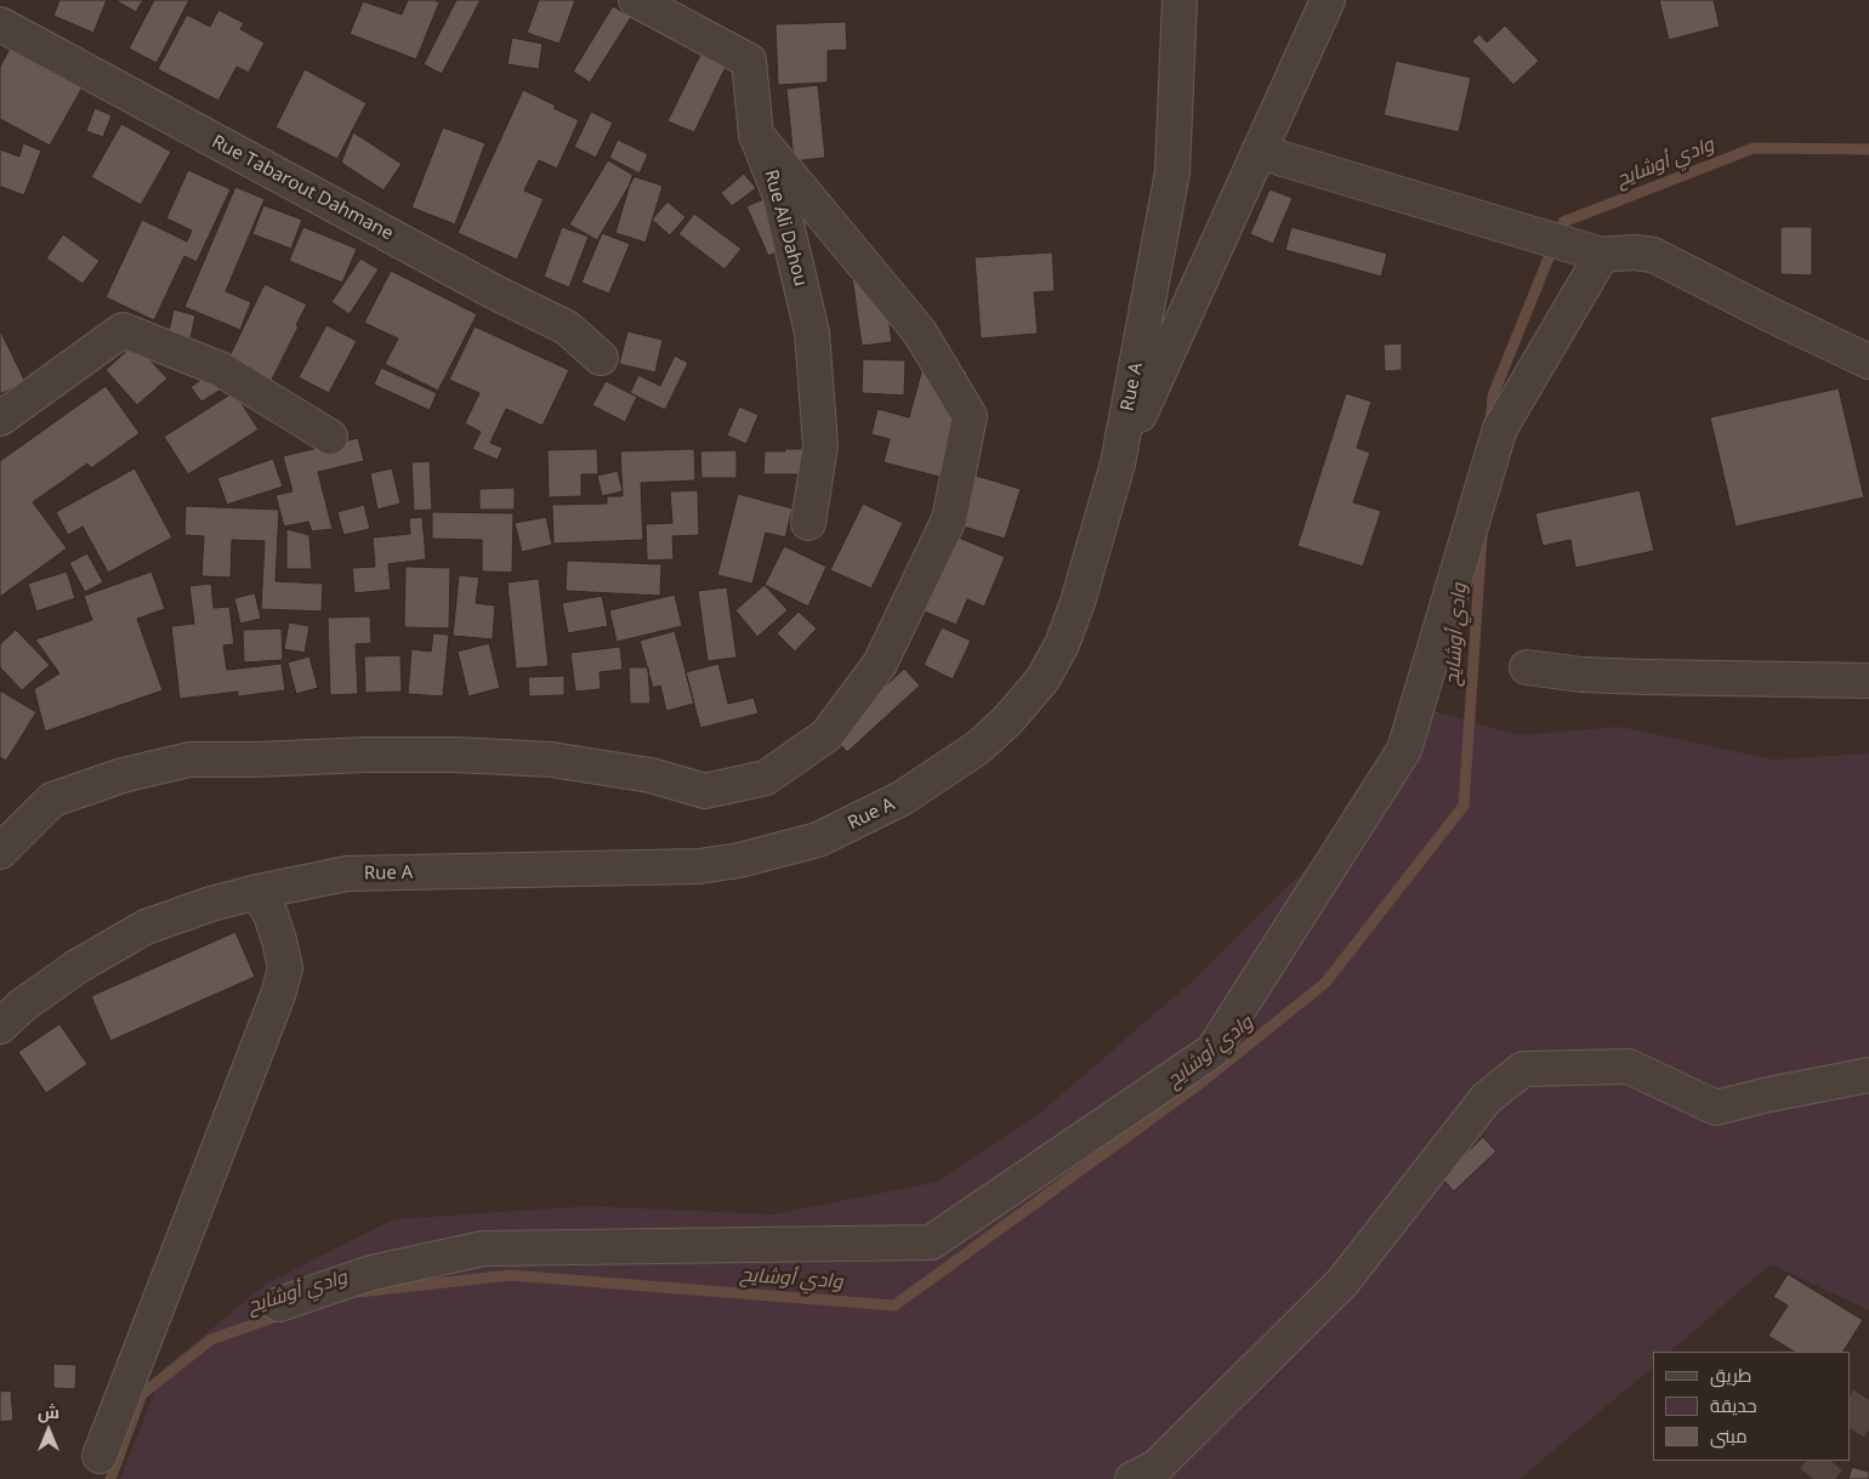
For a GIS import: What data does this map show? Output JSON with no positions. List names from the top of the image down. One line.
{"streets":{"street":["Rue Tabarout Dahmane","Rue Ali Dahou","Rue A"]},"water":["وادي أوشايح"],"legend":["طريق","حديقة","مبنى"],"north":"top"}
